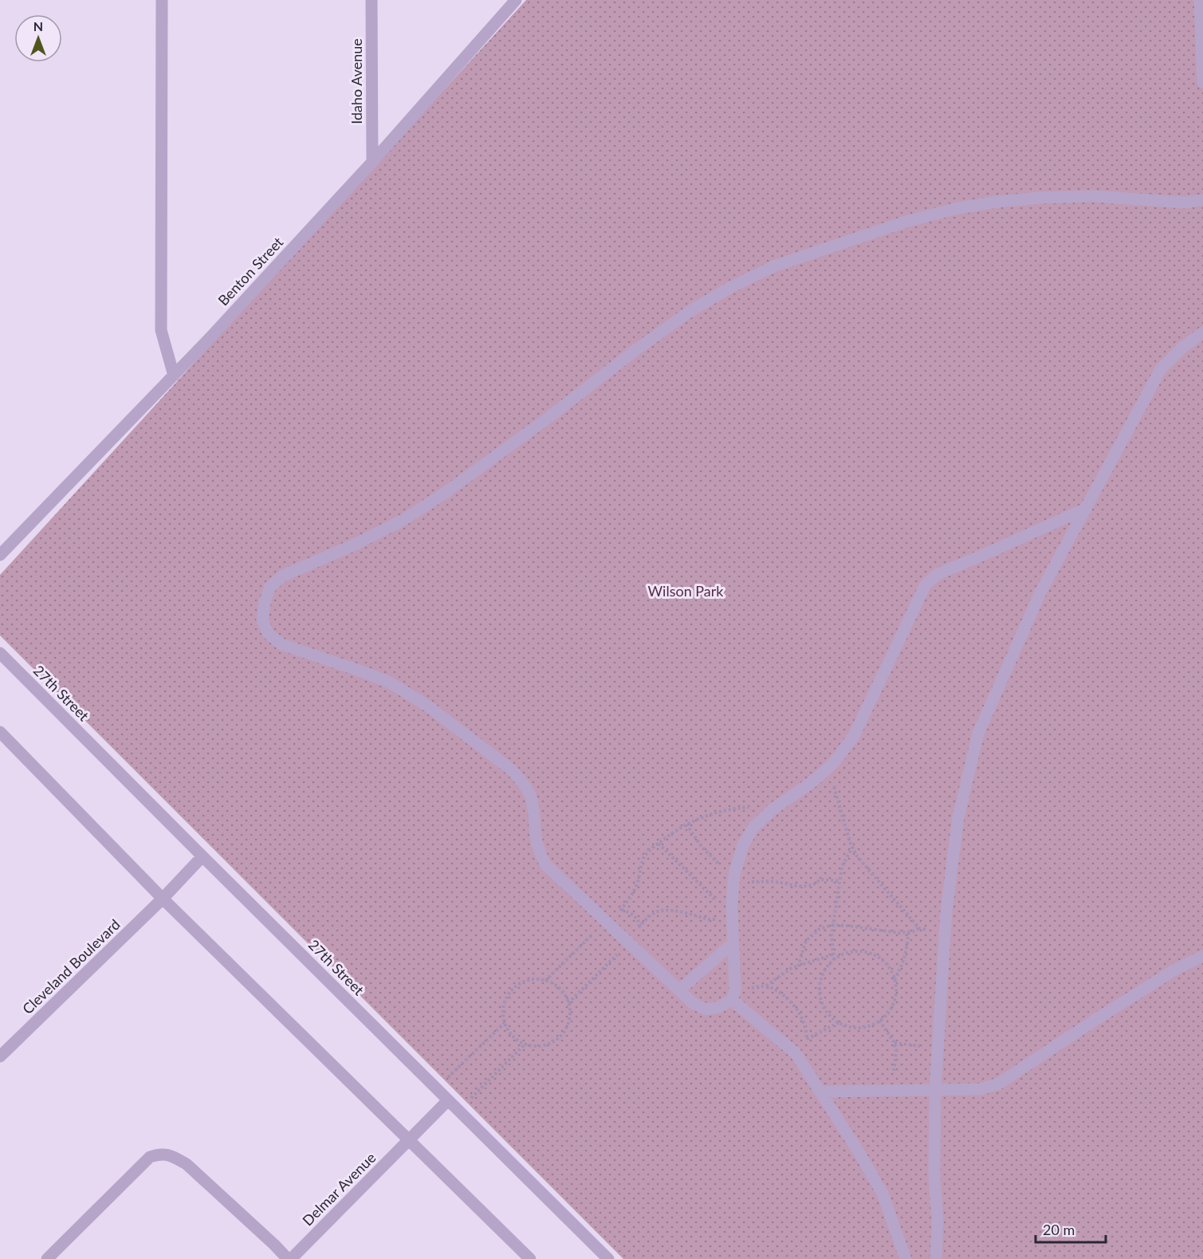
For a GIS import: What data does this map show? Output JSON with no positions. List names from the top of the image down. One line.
{"streets":{"street":["Idaho Avenue","Benton Street","27th Street","Cleveland Boulevard","Delmar Avenue"]},"crossings":[["Idaho Avenue","Benton Street"]],"parks":["Wilson Park"],"scale_bar":"20 m","north":"top"}
